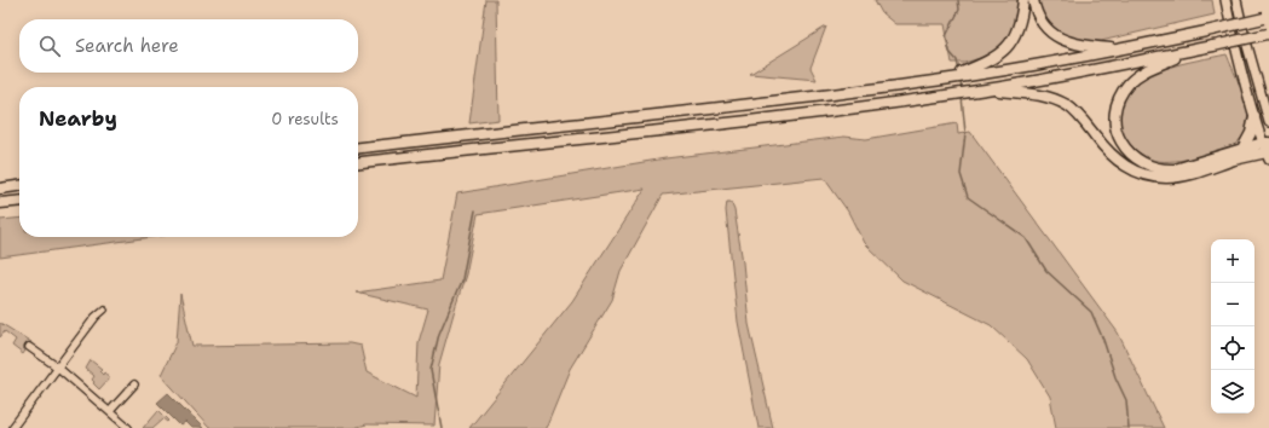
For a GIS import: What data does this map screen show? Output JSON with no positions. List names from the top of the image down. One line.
{"page":{"search":"Search here","heading":["Nearby","0 results"],"map_buttons":["+","−"]}}
